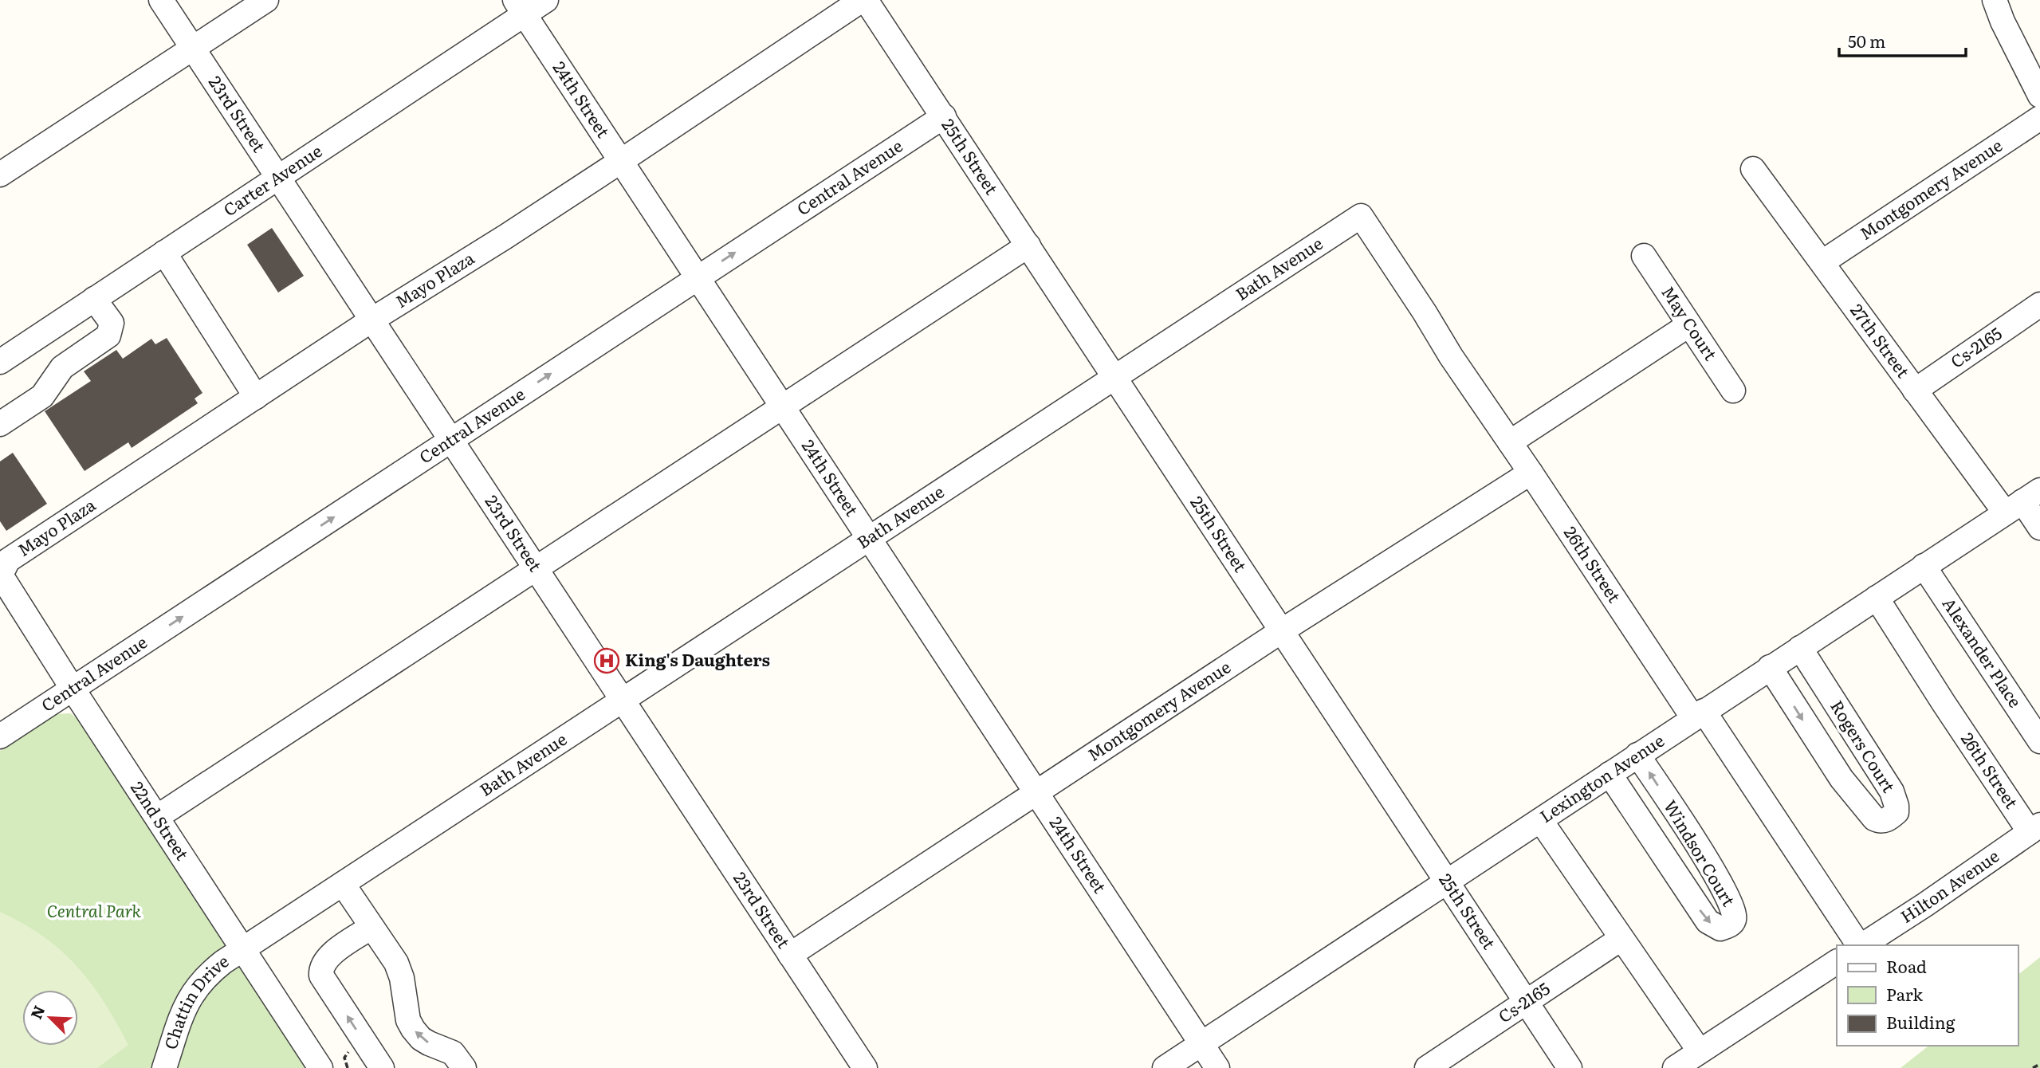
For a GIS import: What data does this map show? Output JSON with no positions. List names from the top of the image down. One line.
{"streets":{"street":["24th Street","23rd Street","25th Street","Central Avenue","Carter Avenue","Montgomery Avenue","Bath Avenue","Mayo Plaza","May Court","27th Street","Cs-2165","26th Street","Alexander Place","Rogers Court","Lexington Avenue","22nd Street","Windsor Court","Hilton Avenue","Chattin Drive"]},"crossings":[["24th Street","Central Avenue"],["24th Street","Carter Avenue"],["24th Street","Montgomery Avenue"],["24th Street","Bath Avenue"],["24th Street","Mayo Plaza"],["24th Street","Lexington Avenue"],["23rd Street","Central Avenue"],["23rd Street","Carter Avenue"],["23rd Street","Montgomery Avenue"],["23rd Street","Bath Avenue"],["23rd Street","Mayo Plaza"],["25th Street","Central Avenue"],["25th Street","Montgomery Avenue"],["25th Street","Bath Avenue"],["25th Street","Mayo Plaza"],["25th Street","Cs-2165"],["25th Street","Lexington Avenue"],["Central Avenue","22nd Street"],["Montgomery Avenue","27th Street"],["Montgomery Avenue","26th Street"],["Bath Avenue","26th Street"],["Bath Avenue","22nd Street"],["Bath Avenue","Chattin Drive"],["Mayo Plaza","22nd Street"],["27th Street","Cs-2165"],["27th Street","Lexington Avenue"],["26th Street","Lexington Avenue"],["26th Street","Hilton Avenue"],["Alexander Place","Lexington Avenue"],["Rogers Court","Lexington Avenue"],["Lexington Avenue","Windsor Court"],["22nd Street","Chattin Drive"]],"parks":["Central Park"],"places":{"hospital":["King's Daughters"]},"legend":["Road","Park","Building"],"scale_bar":"50 m","north":"top left"}
